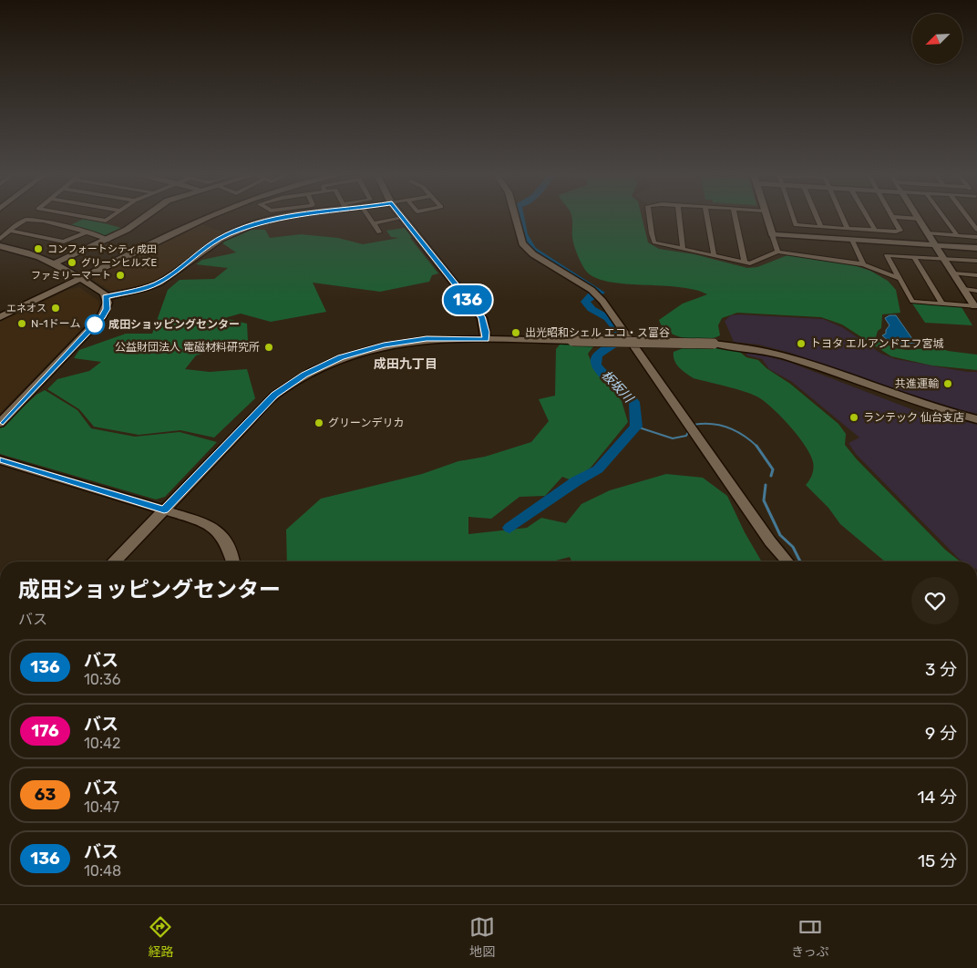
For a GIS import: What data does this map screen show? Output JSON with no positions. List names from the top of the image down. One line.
{"districts":["成田九丁目"],"water":["板坂川"],"places":["コンフォートシティ成田","グリーンヒルズE","ファミリーマート","エネオス","N-1ドーム","成田ショッピングセンター","出光昭和シェル エコ・ス富谷","トヨタ エルアンドエフ宮城","公益財団法人 電磁材料研究所","共進運輸","ランテック 仙台支店","グリーンデリカ"],"lines":["bus line 136"],"north":"bottom left","page":{"on_map":"136","heading":["成田ショッピングセンター","バス"],"list":[{"mark":"136","name":"バス","note":"10:36","value":"3 分"},{"mark":"176","name":"バス","note":"10:42","value":"9 分"},{"mark":"63","name":"バス","note":"10:47","value":"14 分"},{"mark":"136","name":"バス","note":"10:48","value":"15 分"}],"tabs":["経路","地図","きっぷ"]}}
